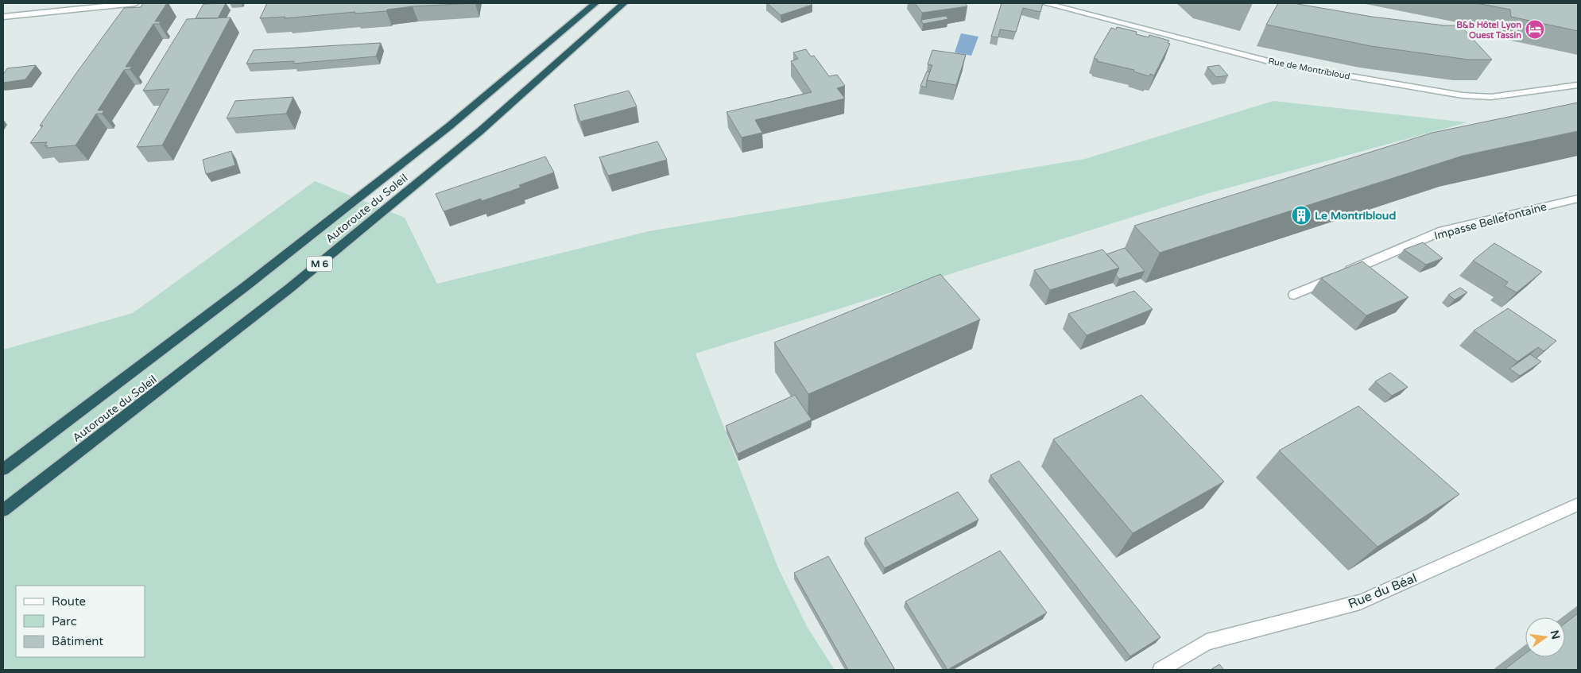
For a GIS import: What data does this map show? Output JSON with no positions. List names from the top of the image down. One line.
{"streets":{"highway":["Autoroute du Soleil","M 6"],"street":["Rue de Montribloud","Impasse Bellefontaine","Rue du Béal"]},"places":{"hotel":["B&b Hôtel Lyon Ouest Tassin"],"building":["Le Montribloud"]},"legend":["Route","Parc","Bâtiment"],"north":"right"}
